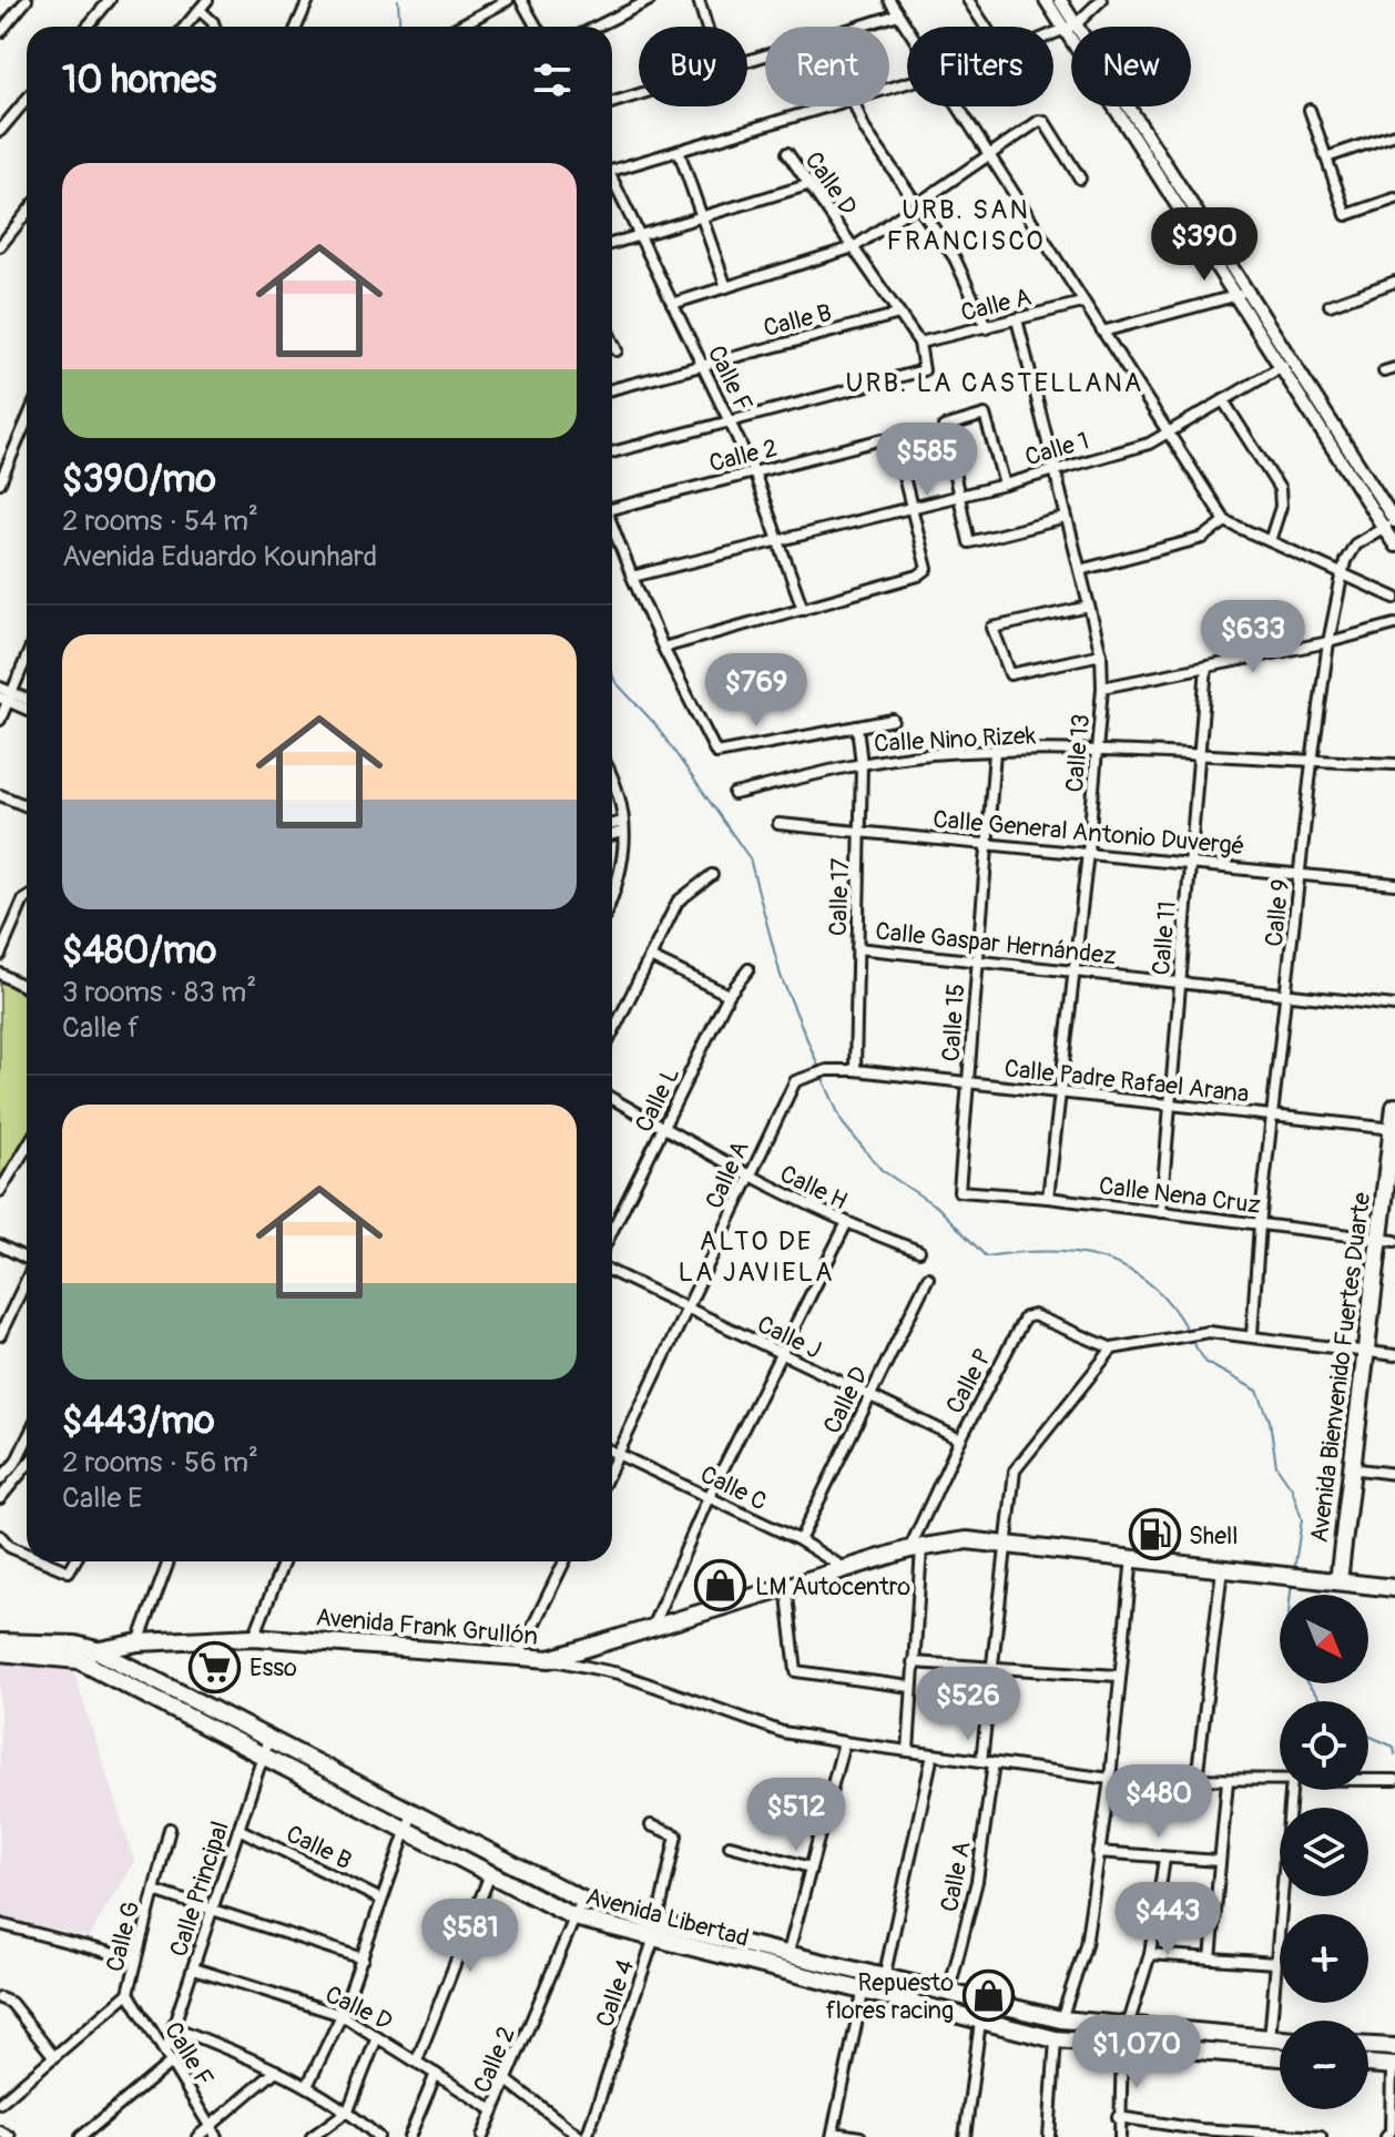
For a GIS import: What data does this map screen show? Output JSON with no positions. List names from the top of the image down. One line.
{"streets":{"main road":["Avenida Bienvenido Fuertes Duarte","Avenida Frank Grullón","Avenida Libertad"],"street":["Calle D","Calle A","Calle B","Calle F","Calle 1","Calle 2","Calle Nino Rizek","Calle 13","Calle General Antonio Duvergé","Calle 17","Calle 9","Calle 11","Calle Gaspar Hernández","Calle 15","Calle Padre Rafael Arana","Calle L","Calle H","Calle Nena Cruz","Calle J","Calle P","Calle C","Calle Principal","Calle G","Calle 4"]},"crossings":[["Calle D","Calle A"],["Calle D","Calle B"],["Calle D","Calle F"],["Calle D","Calle 2"],["Calle D","Calle J"],["Calle D","Calle C"],["Calle D","Calle Principal"],["Calle A","Calle 13"],["Calle A","Calle 17"],["Calle A","Calle Padre Rafael Arana"],["Calle A","Calle H"],["Calle A","Calle J"],["Calle A","Calle C"],["Calle A","Avenida Libertad"],["Calle B","Calle F"],["Calle B","Calle Principal"],["Calle F","Calle 1"],["Calle F","Calle 2"],["Calle F","Calle Principal"],["Calle F","Calle G"],["Calle 1","Calle 2"],["Calle 1","Calle 13"],["Calle 2","Avenida Libertad"],["Calle Nino Rizek","Calle 13"],["Calle Nino Rizek","Calle 17"],["Calle Nino Rizek","Calle 9"],["Calle Nino Rizek","Calle 11"],["Calle Nino Rizek","Calle 15"],["Calle 13","Calle General Antonio Duvergé"],["Calle 13","Calle Gaspar Hernández"],["Calle 13","Calle Padre Rafael Arana"],["Calle 13","Calle Nena Cruz"],["Calle General Antonio Duvergé","Calle 17"],["Calle General Antonio Duvergé","Calle 9"],["Calle General Antonio Duvergé","Calle 11"],["Calle General Antonio Duvergé","Calle 15"],["Calle 17","Calle Gaspar Hernández"],["Calle 17","Calle Padre Rafael Arana"],["Calle 9","Calle Gaspar Hernández"],["Calle 9","Calle Padre Rafael Arana"],["Calle 9","Calle Nena Cruz"],["Calle 11","Calle Gaspar Hernández"],["Calle 11","Calle Padre Rafael Arana"],["Calle 11","Calle Nena Cruz"],["Calle Gaspar Hernández","Calle 15"],["Calle 15","Calle Padre Rafael Arana"],["Calle 15","Calle Nena Cruz"],["Calle Padre Rafael Arana","Avenida Bienvenido Fuertes Duarte"],["Calle L","Calle H"],["Calle Nena Cruz","Avenida Bienvenido Fuertes Duarte"],["Calle J","Calle P"],["Avenida Bienvenido Fuertes Duarte","Avenida Frank Grullón"],["Calle P","Avenida Frank Grullón"],["Calle C","Avenida Frank Grullón"],["Avenida Frank Grullón","Avenida Libertad"],["Calle Principal","Avenida Libertad"],["Avenida Libertad","Calle 4"]],"districts":["URB. SAN FRANCISCO","URB. LA CASTELLANA","ALTO DE LA JAVIELA"],"places":{"fuel station":["Shell"],"shop":["LM Autocentro","Repuesto flores racing"],"supermarket":["Esso"]},"north":"bottom right","page":{"chip":["Buy","Rent","Filters","New"],"heading":"10 homes","list":[{"name":"$390/mo","note":"2 rooms · 54 m² · Avenida Eduardo Kounhard"},{"name":"$480/mo","note":"3 rooms · 83 m² · Calle f"},{"name":"$443/mo","note":"2 rooms · 56 m² · Calle E"}],"price":["$390","$585","$633","$769","$526","$480","$512","$443","$581","$1,070"],"map_buttons":["+","−"]}}
